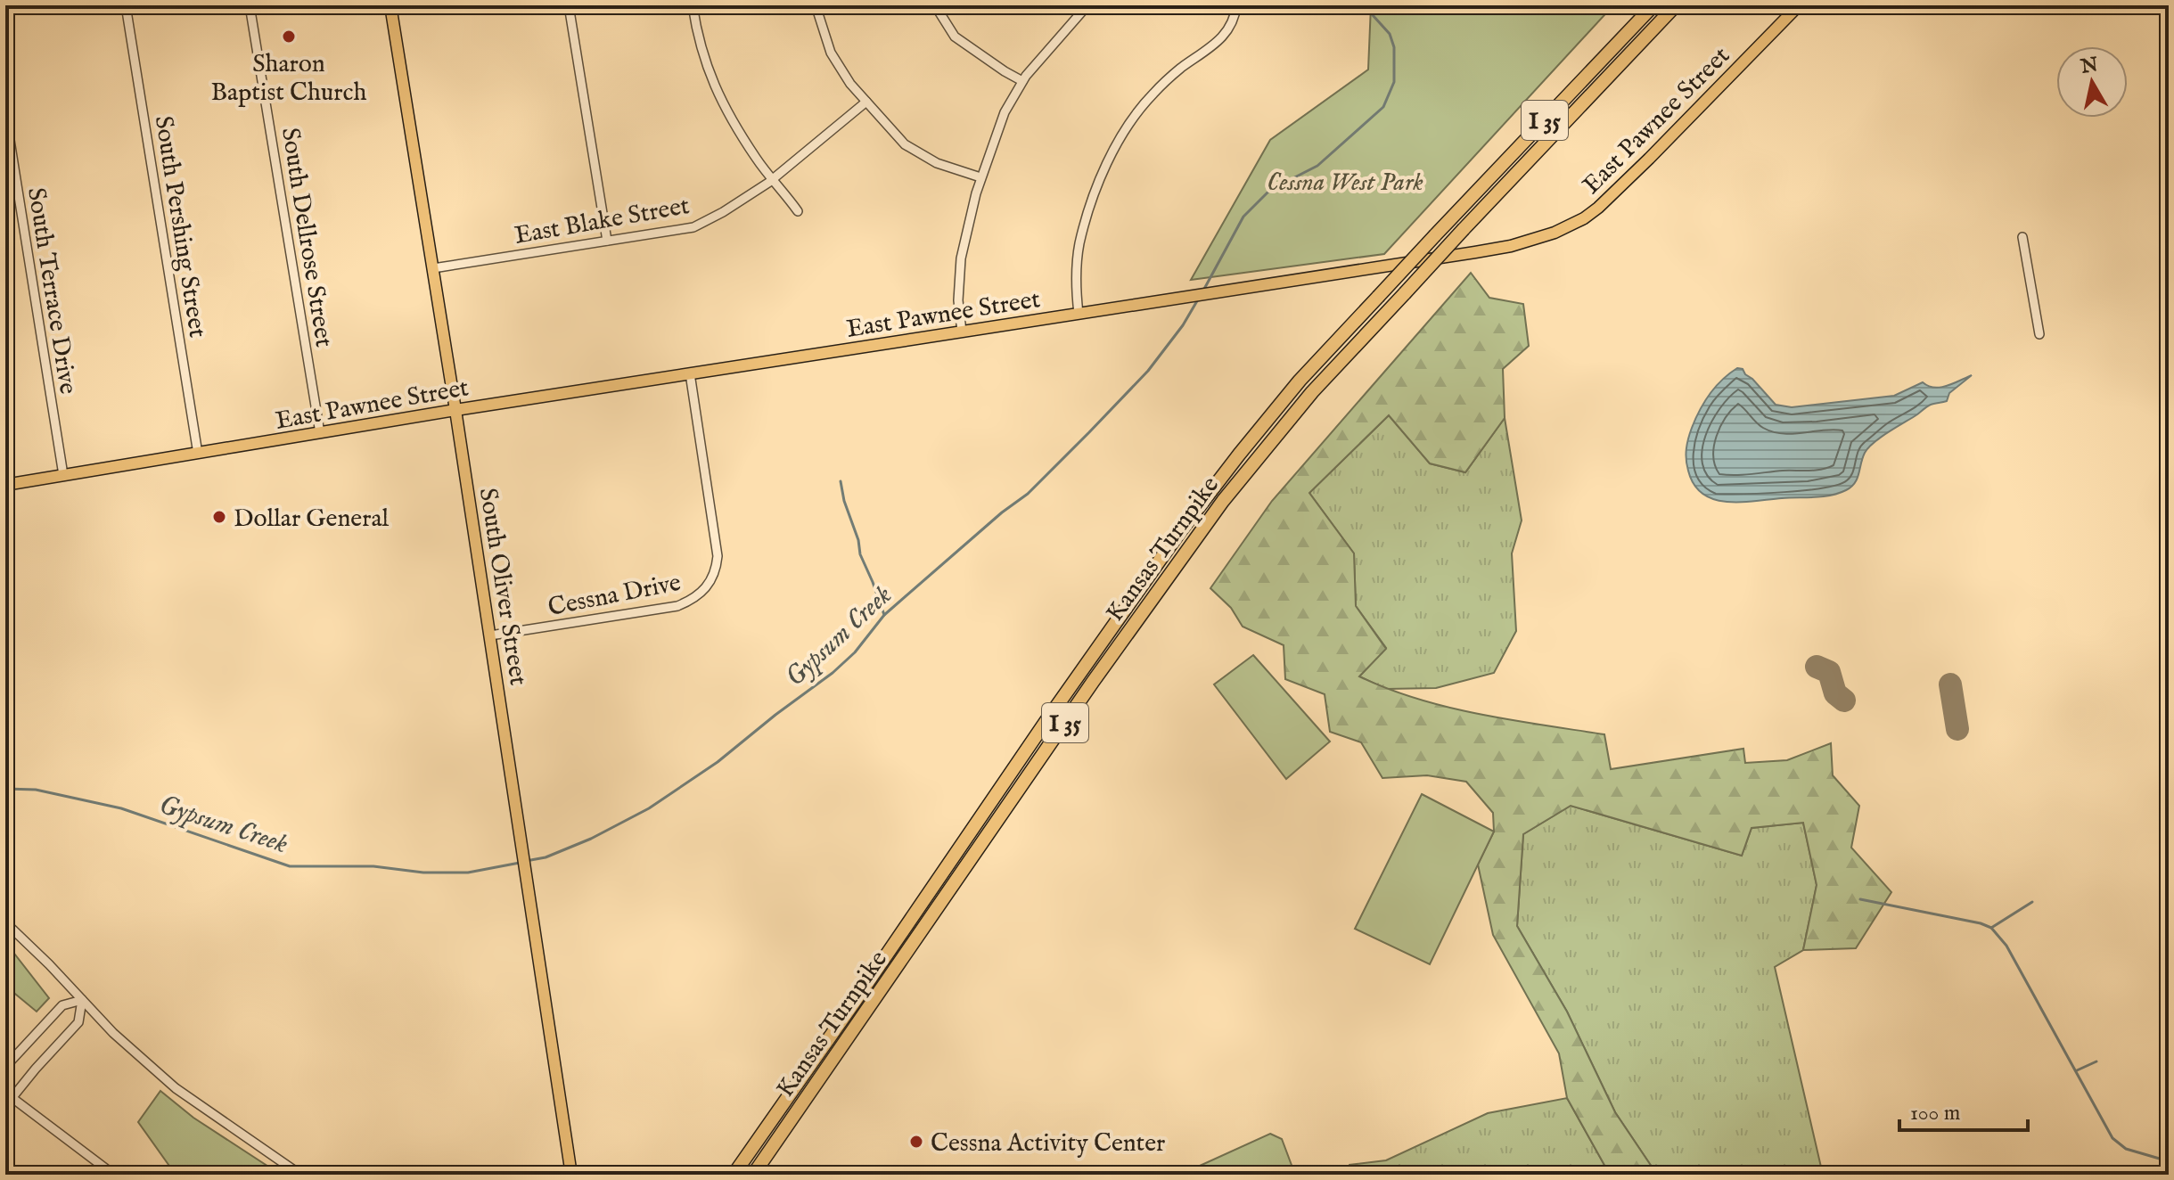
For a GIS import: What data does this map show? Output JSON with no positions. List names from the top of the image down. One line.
{"streets":{"highway":["I 35","Kansas Turnpike"],"main road":["East Pawnee Street","South Oliver Street"],"street":["East Blake Street","South Pershing Street","South Dellrose Street","South Terrace Drive","Cessna Drive"]},"crossings":[["East Pawnee Street","South Pershing Street"],["East Pawnee Street","South Dellrose Street"],["East Pawnee Street","South Terrace Drive"],["East Pawnee Street","South Oliver Street"],["East Pawnee Street","Cessna Drive"],["East Blake Street","South Oliver Street"],["South Oliver Street","Cessna Drive"]],"water":["Gypsum Creek"],"parks":["Cessna West Park"],"places":["Sharon Baptist Church","Dollar General","Cessna Activity Center"],"scale_bar":"100 m","north":"top"}
